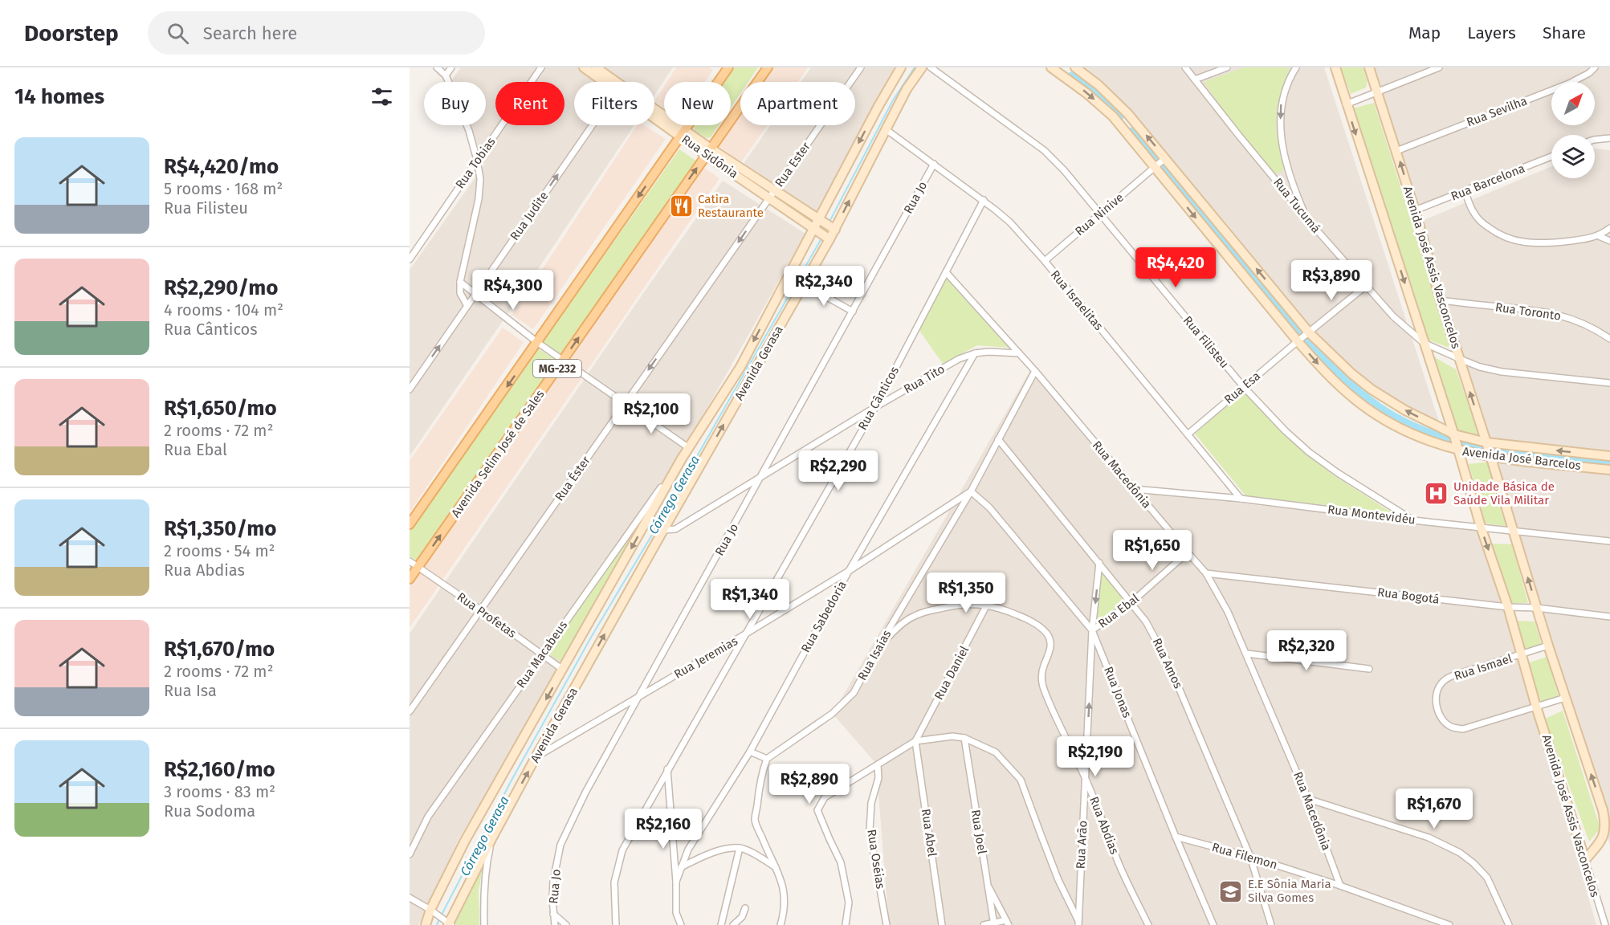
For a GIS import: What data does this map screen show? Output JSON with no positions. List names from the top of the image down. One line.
{"streets":{"main road":["MG-232","Avenida Selim José de Sales"],"street":["Rua Sevilha","Rua Sidônia","Rua Tobias","Rua Ester","Rua Barcelona","Rua Jo","Rua Tucumá","Rua Ninive","Rua Judite","Avenida José Assis Vasconcelos","Rua Israelitas","Rua Toronto","Rua Filisteu","Avenida Gerasa","Rua Tito","Rua Esa","Rua Cânticos","Avenida José Barcelos","Rua Macedônia","Rua Éster","Rua Montevidéu","Rua Bogotá","Rua Ebal","Rua Profetas","Rua Sabedoria","Rua Macabeus","Rua Isaías","Rua Jeremias","Rua Amos","Rua Ismael","Rua Daniel","Rua Jonas","Rua Abdias","Rua Joel","Rua Abel","Rua Arão","Rua Filemon","Rua Oséias"]},"crossings":[["Rua Sevilha","Avenida José Assis Vasconcelos"],["Rua Sidônia","Rua Ester"],["Rua Sidônia","Avenida Gerasa"],["Rua Sidônia","MG-232"],["Rua Sidônia","Avenida Selim José de Sales"],["Rua Sidônia","Rua Éster"],["Rua Ester","Rua Éster"],["Rua Barcelona","Avenida José Assis Vasconcelos"],["Rua Jo","Rua Israelitas"],["Rua Jo","Rua Tito"],["Rua Jo","Rua Jeremias"],["Rua Tucumá","Avenida José Assis Vasconcelos"],["Rua Ninive","Rua Israelitas"],["Rua Ninive","Rua Filisteu"],["Rua Ninive","Avenida José Barcelos"],["Avenida José Assis Vasconcelos","Rua Toronto"],["Avenida José Assis Vasconcelos","Avenida José Barcelos"],["Avenida José Assis Vasconcelos","Rua Montevidéu"],["Avenida José Assis Vasconcelos","Rua Bogotá"],["Avenida José Assis Vasconcelos","Rua Ismael"],["Rua Israelitas","Avenida Gerasa"],["Rua Israelitas","Rua Esa"],["Rua Israelitas","Rua Cânticos"],["Rua Israelitas","Rua Montevidéu"],["Rua Filisteu","Rua Esa"],["Rua Filisteu","Rua Montevidéu"],["Avenida Gerasa","Rua Tito"],["Avenida Gerasa","Rua Profetas"],["Avenida Gerasa","Rua Macabeus"],["Avenida Gerasa","Rua Jeremias"],["Rua Tito","Rua Cânticos"],["Rua Tito","Rua Macedônia"],["Rua Tito","Rua Sabedoria"],["Rua Esa","Avenida José Barcelos"],["Rua Cânticos","Rua Macedônia"],["Rua Cânticos","Rua Jeremias"],["Avenida Selim José de Sales","Rua Profetas"],["Rua Macedônia","Rua Montevidéu"],["Rua Macedônia","Rua Bogotá"],["Rua Macedônia","Rua Ebal"],["Rua Macedônia","Rua Isaías"],["Rua Macedônia","Rua Filemon"],["Rua Éster","Rua Profetas"],["Rua Ebal","Rua Amos"],["Rua Ebal","Rua Jonas"],["Rua Ebal","Rua Arão"],["Rua Profetas","Rua Macabeus"],["Rua Sabedoria","Rua Jeremias"],["Rua Isaías","Rua Jeremias"],["Rua Isaías","Rua Amos"],["Rua Isaías","Rua Jonas"],["Rua Isaías","Rua Abdias"],["Rua Jeremias","Rua Jonas"],["Rua Amos","Rua Arão"],["Rua Amos","Rua Filemon"],["Rua Daniel","Rua Abdias"],["Rua Daniel","Rua Abel"],["Rua Jonas","Rua Arão"],["Rua Jonas","Rua Filemon"],["Rua Abdias","Rua Arão"]],"one_way":["Rua Judite","Rua Éster"],"water":["Córrego Gerasa"],"places":{"restaurant":["Catira Restaurante"],"hospital":["Unidade Básica de Saúde Vila Militar"],"school or university":["E.E Sônia Maria Silva Gomes"]},"north":"top right","page":{"header":"Doorstep","search":"Search here","nav":["Map","Layers","Share"],"heading":"14 homes","chip":["Buy","Rent","Filters","New","Apartment"],"list":[{"name":"R$4,420/mo","note":"5 rooms · 168 m² · Rua Filisteu"},{"name":"R$2,290/mo","note":"4 rooms · 104 m² · Rua Cânticos"},{"name":"R$1,650/mo","note":"2 rooms · 72 m² · Rua Ebal"},{"name":"R$1,350/mo","note":"2 rooms · 54 m² · Rua Abdias"},{"name":"R$1,670/mo","note":"2 rooms · 72 m² · Rua Isa"},{"name":"R$2,160/mo","note":"3 rooms · 83 m² · Rua Sodoma"}],"price":["R$4,420","R$3,890","R$2,340","R$4,300","R$2,100","R$2,290","R$1,650","R$1,350","R$1,340","R$2,320","R$2,190","R$2,890","R$1,670","R$2,160"]}}
